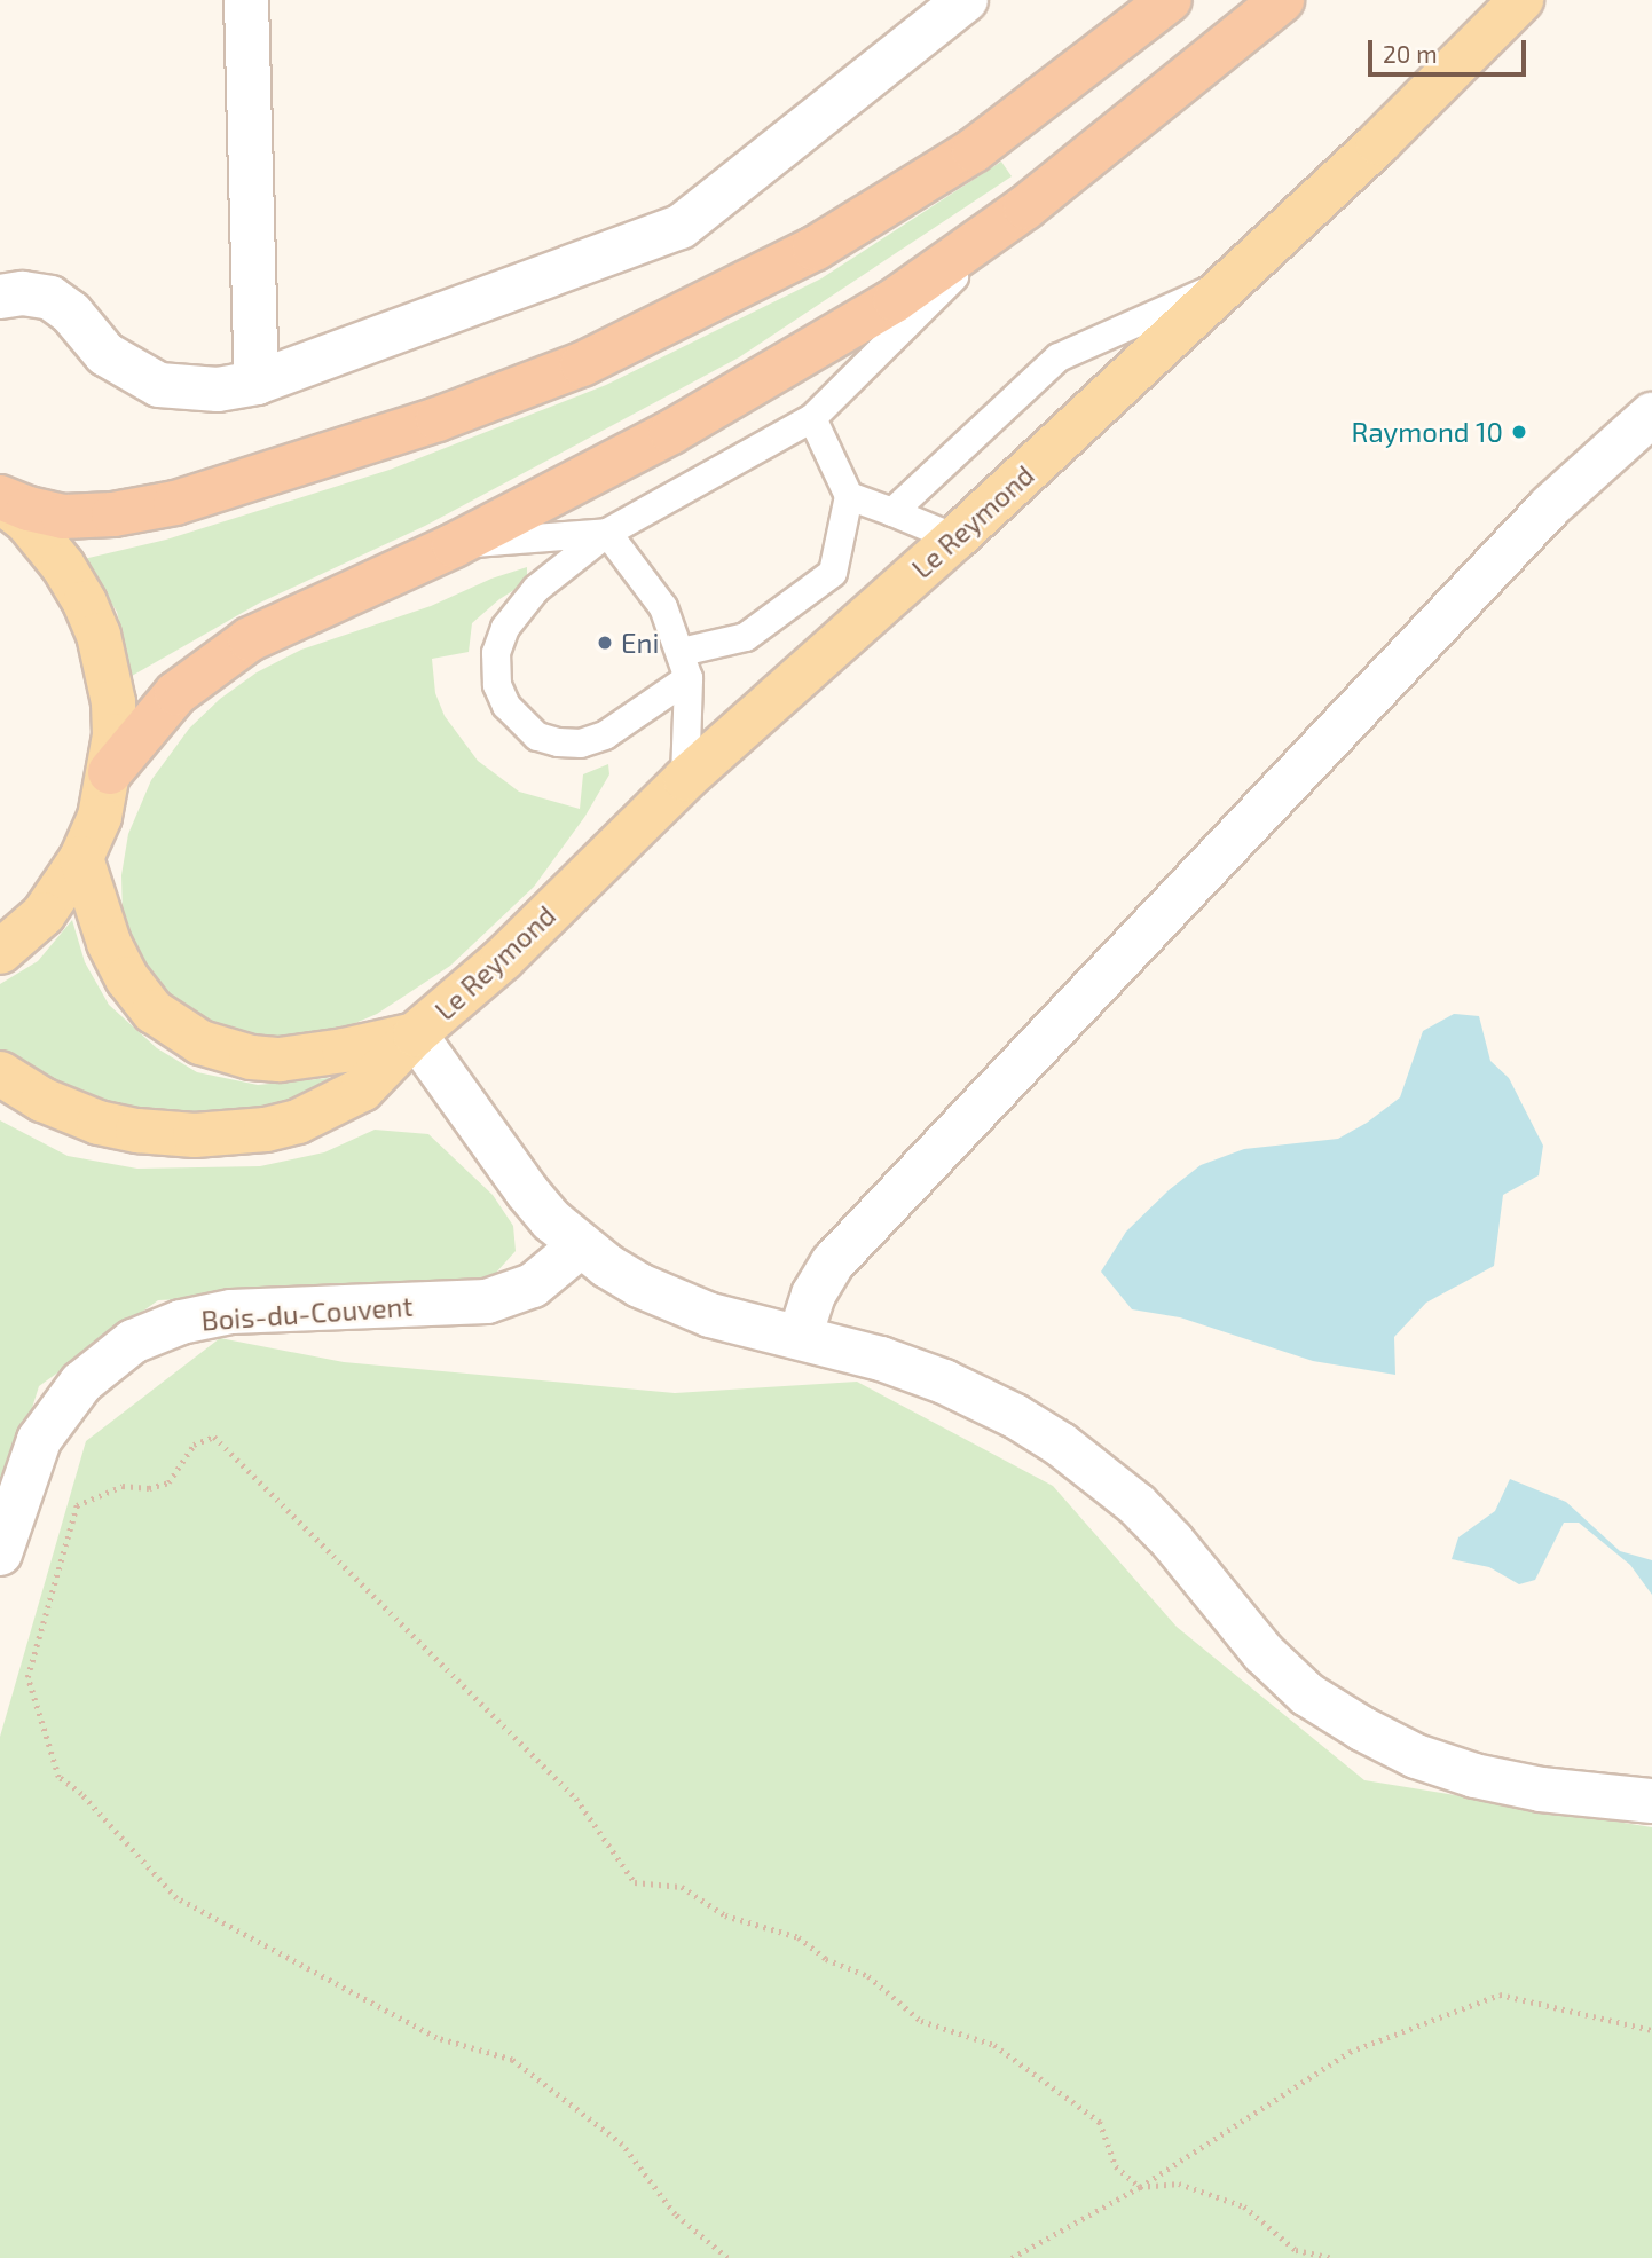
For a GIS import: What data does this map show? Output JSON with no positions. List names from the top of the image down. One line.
{"streets":{"main road":["Le Reymond"],"street":["Bois-du-Couvent"]},"places":["Raymond 10","Eni"],"scale_bar":"20 m"}
